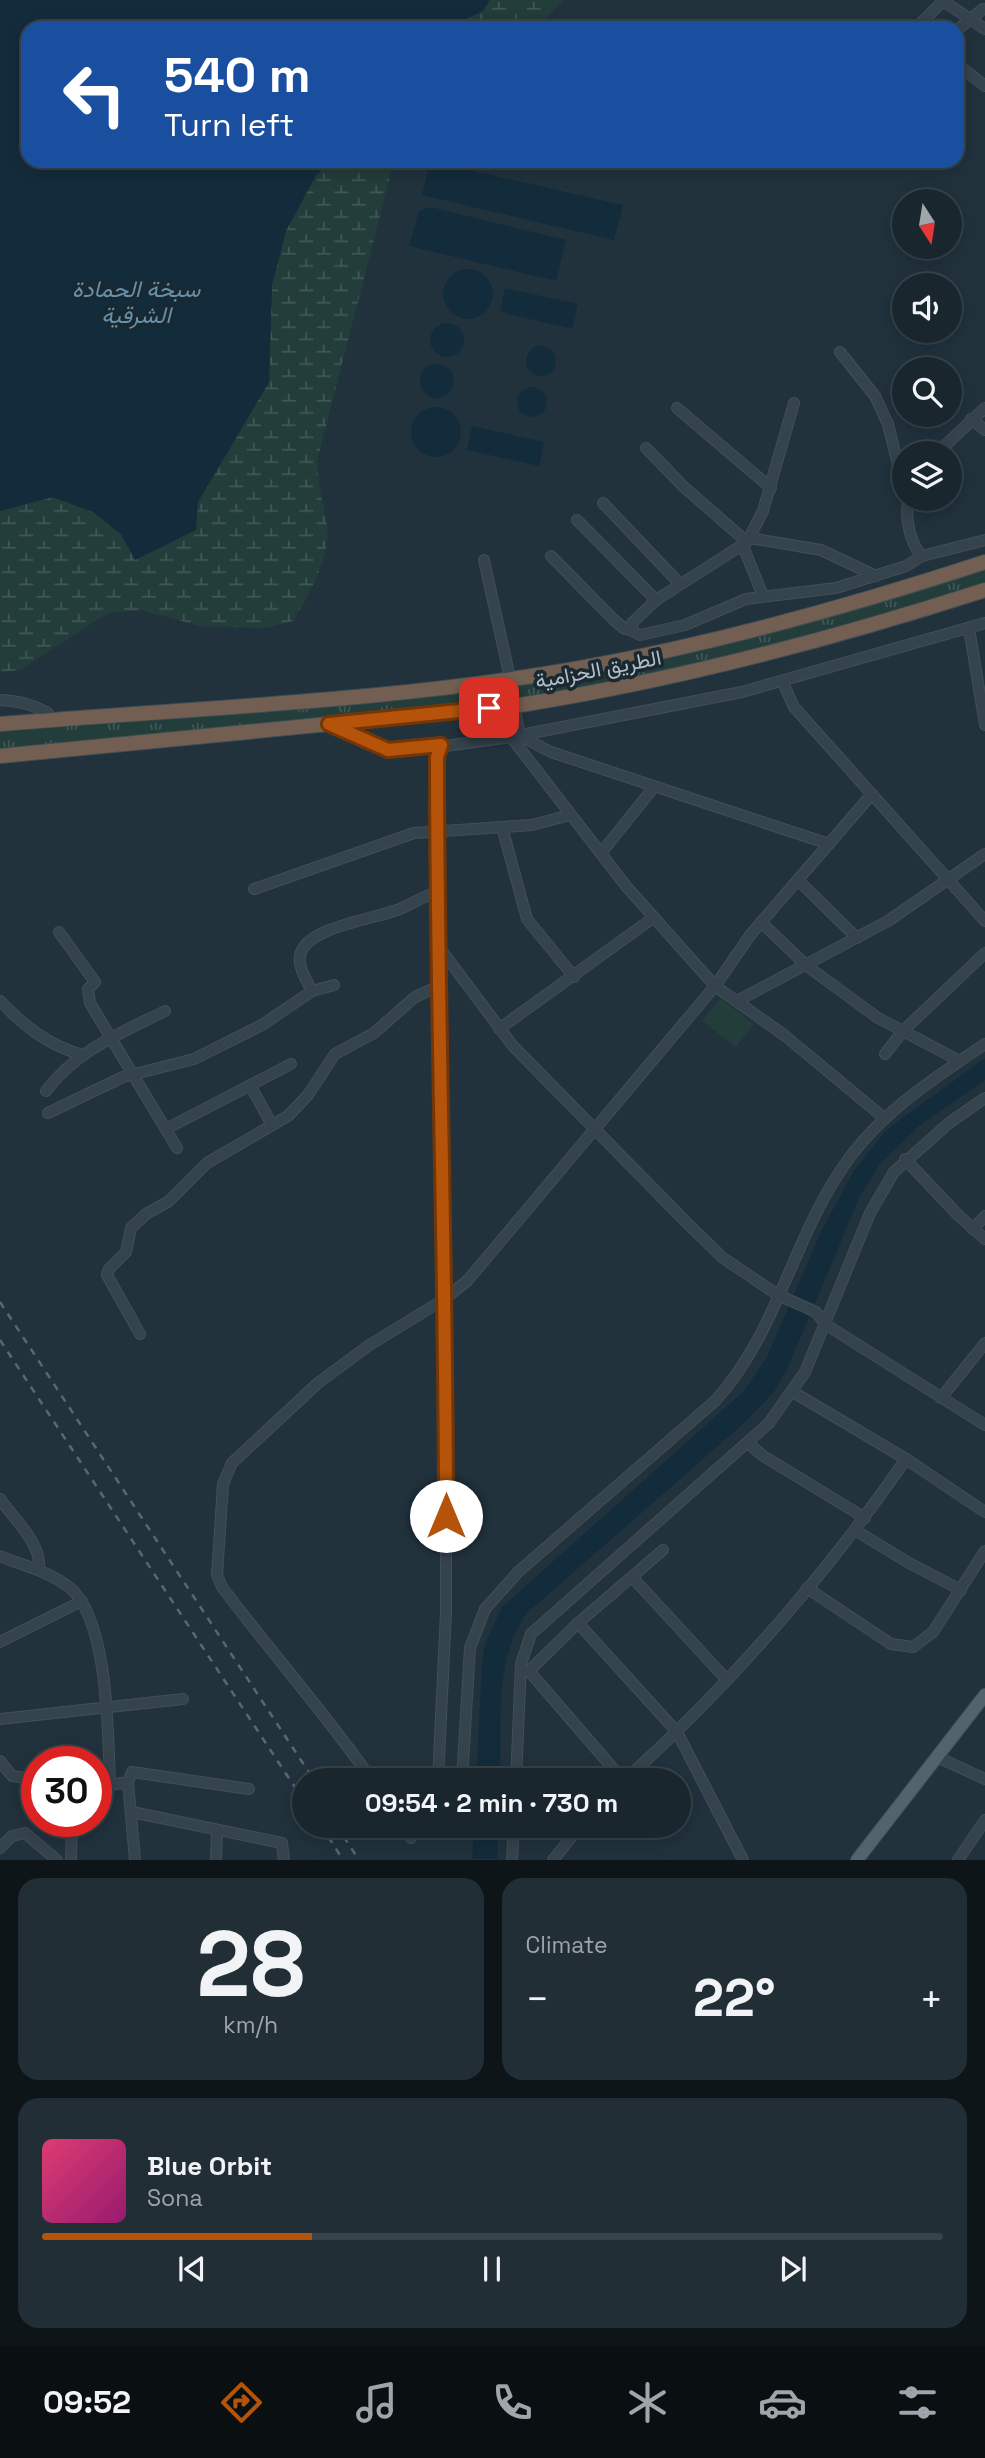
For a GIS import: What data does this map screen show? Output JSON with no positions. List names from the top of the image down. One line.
{"streets":{"highway":["الطريق الحزامية"]},"water":["سبخة الحمادة الشرقية"],"north":"bottom","page":{"turn":["540 m","Turn left"],"limit":"30","trip":"09:54 · 2 min · 730 m","tile":[["28","km/h"],"Climate"],"heat":["−","22°","+"],"song":["Blue Orbit","Sona"],"tabs":"09:52"}}
